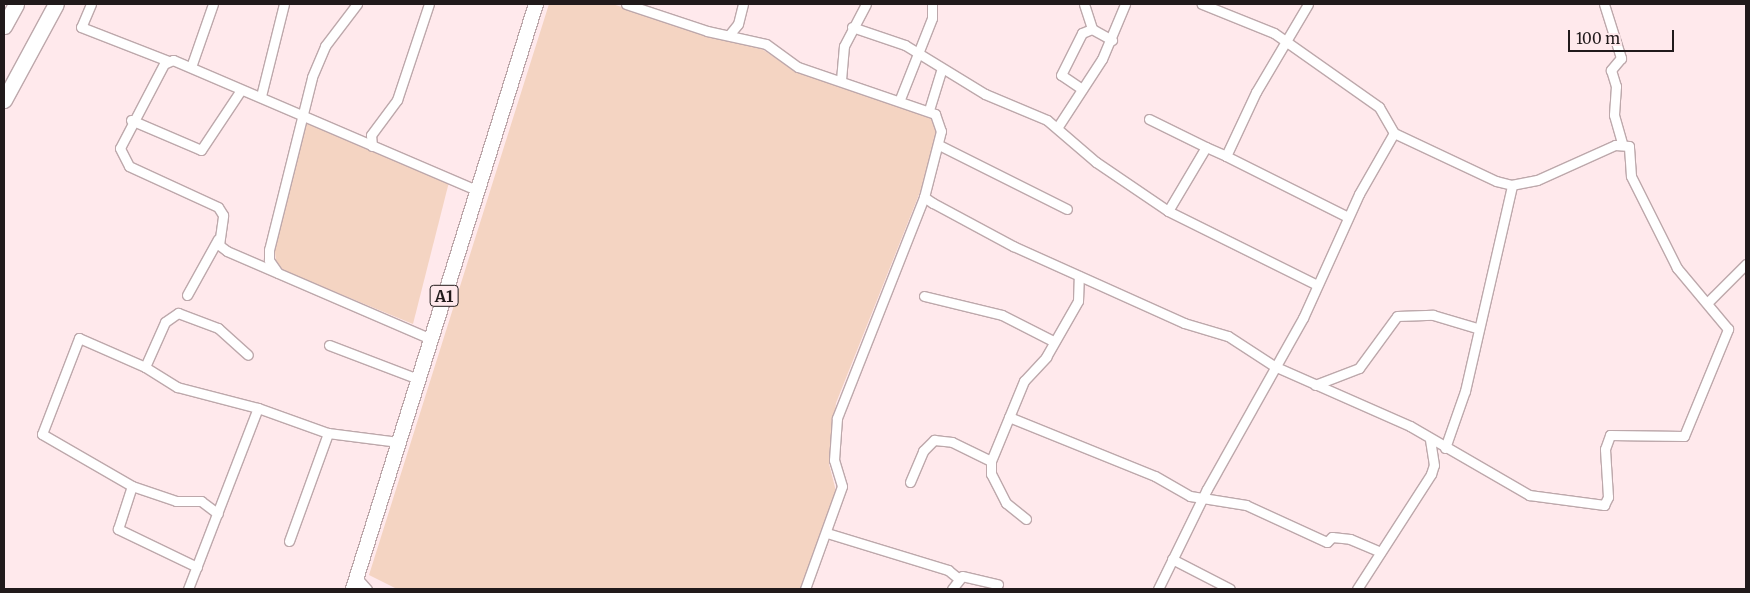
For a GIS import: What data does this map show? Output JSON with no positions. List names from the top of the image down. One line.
{"streets":{"highway":["A1"]},"scale_bar":"100 m"}
